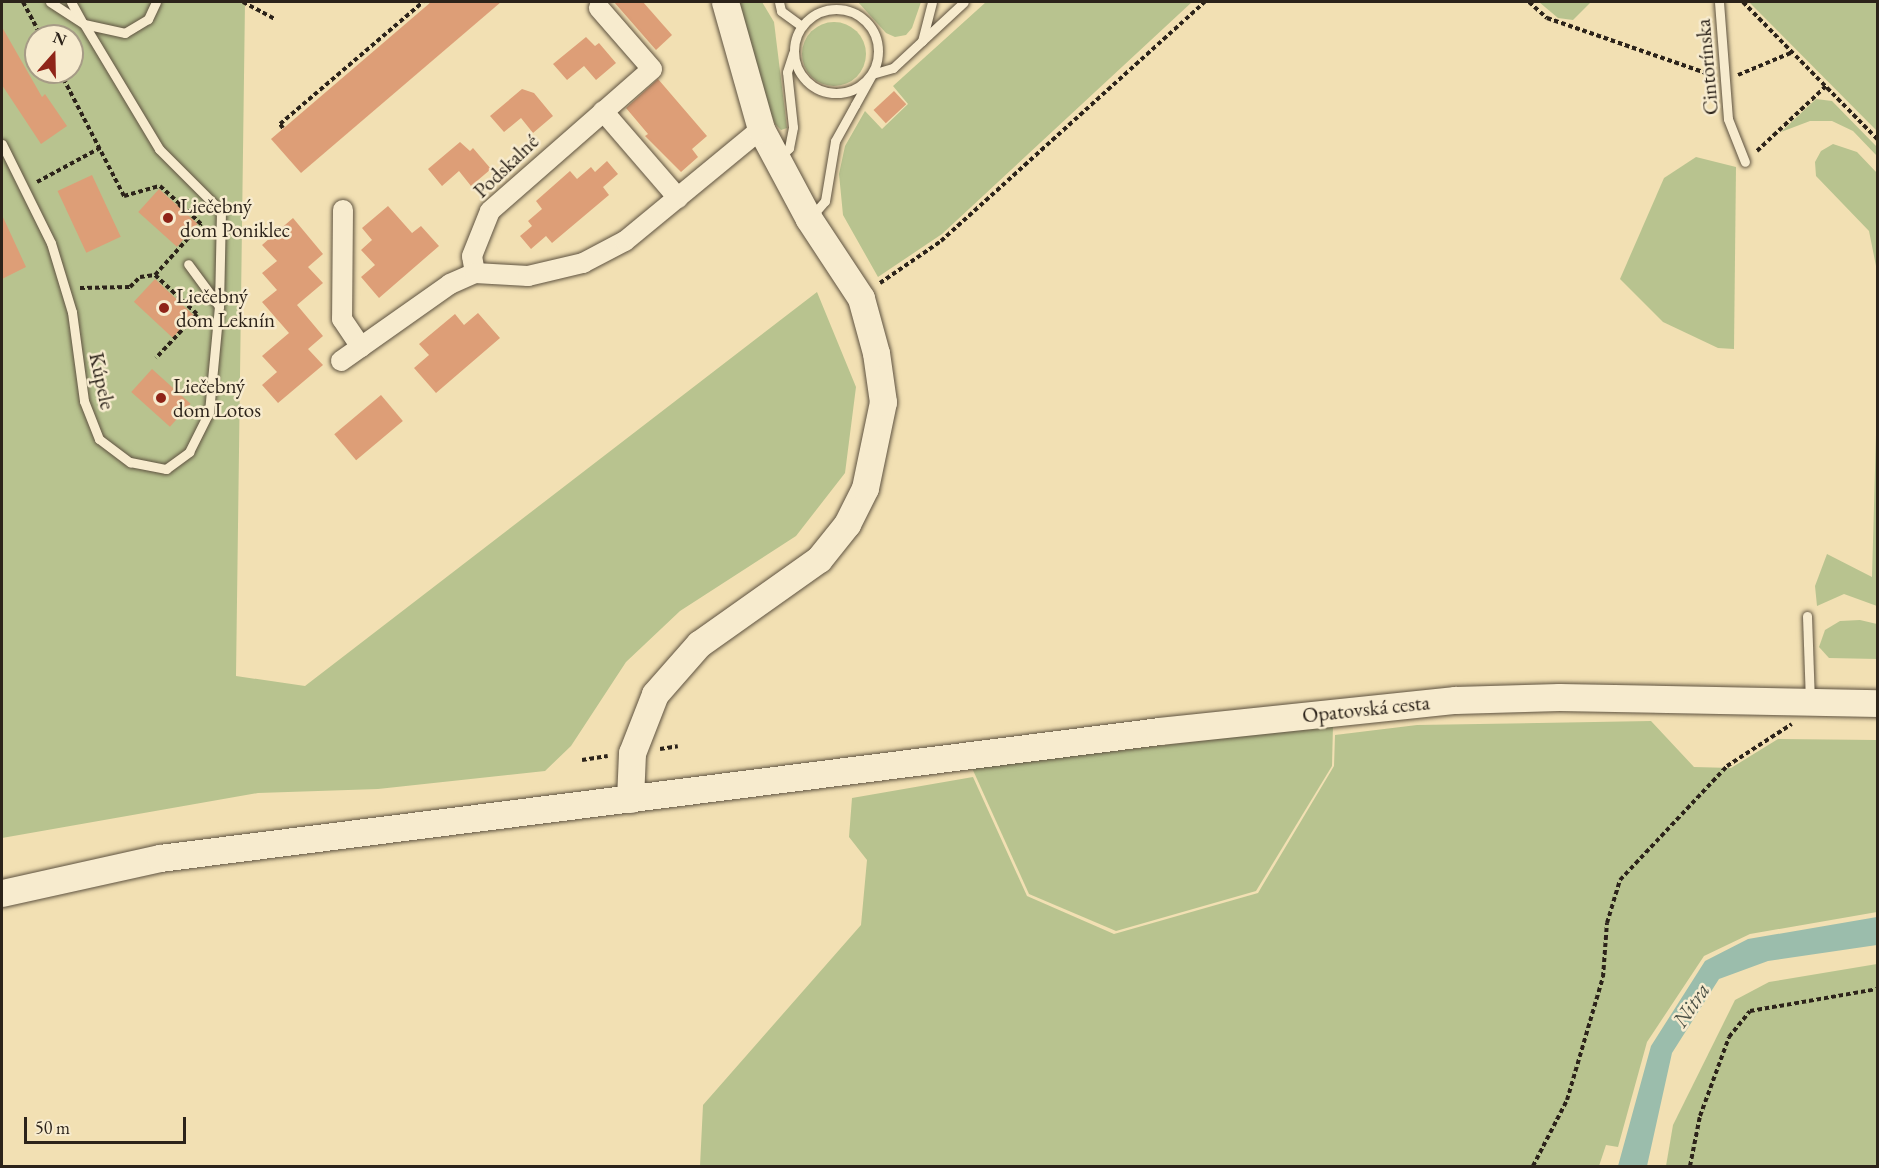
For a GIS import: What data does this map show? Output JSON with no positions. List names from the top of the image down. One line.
{"streets":{"street":["Podskalné","Opatovská cesta"],"lane":["Cintorínska","Kúpele"]},"water":["Nitra"],"places":["Liečebný dom Poniklec","Liečebný dom Leknín","Liečebný dom Lotos"],"scale_bar":"50 m","north":"top"}
